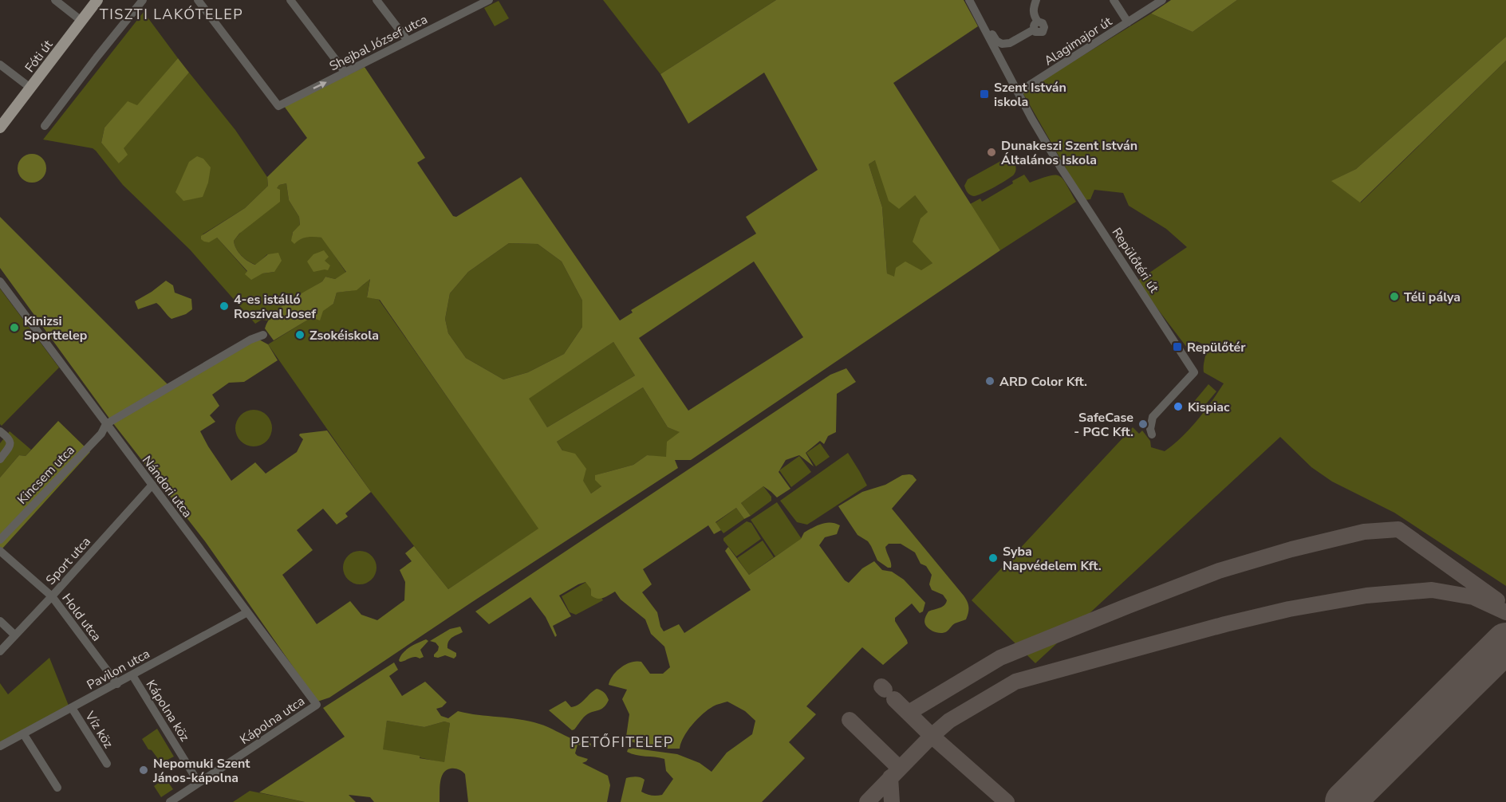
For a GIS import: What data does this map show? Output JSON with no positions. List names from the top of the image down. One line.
{"streets":{"main road":["Fóti út"],"street":["Alagimajor út","Shejbal József utca","Repülőtéri út","Kincsem utca","Nándori utca","Sport utca","Hold utca","Pavilon utca","Kápolna köz","Kápolna utca","Víz köz"]},"crossings":[["Kincsem utca","Nándori utca"],["Nándori utca","Sport utca"],["Nándori utca","Pavilon utca"],["Nándori utca","Kápolna utca"],["Sport utca","Hold utca"],["Hold utca","Pavilon utca"],["Pavilon utca","Kápolna köz"],["Pavilon utca","Víz köz"],["Kápolna köz","Kápolna utca"]],"districts":["TISZTI LAKÓTELEP","PETŐFITELEP"],"places":{"transit":["Szent István iskola","Repülőtér"],"other":["Dunakeszi Szent István Általános Iskola","Téli pálya","4-es istálló Roszival Josef","Kinizsi Sporttelep","Zsokéiskola","ARD Color Kft.","Kispiac","SafeCase - PGC Kft.","Syba Napvédelem Kft.","Nepomuki Szent János-kápolna"]}}
